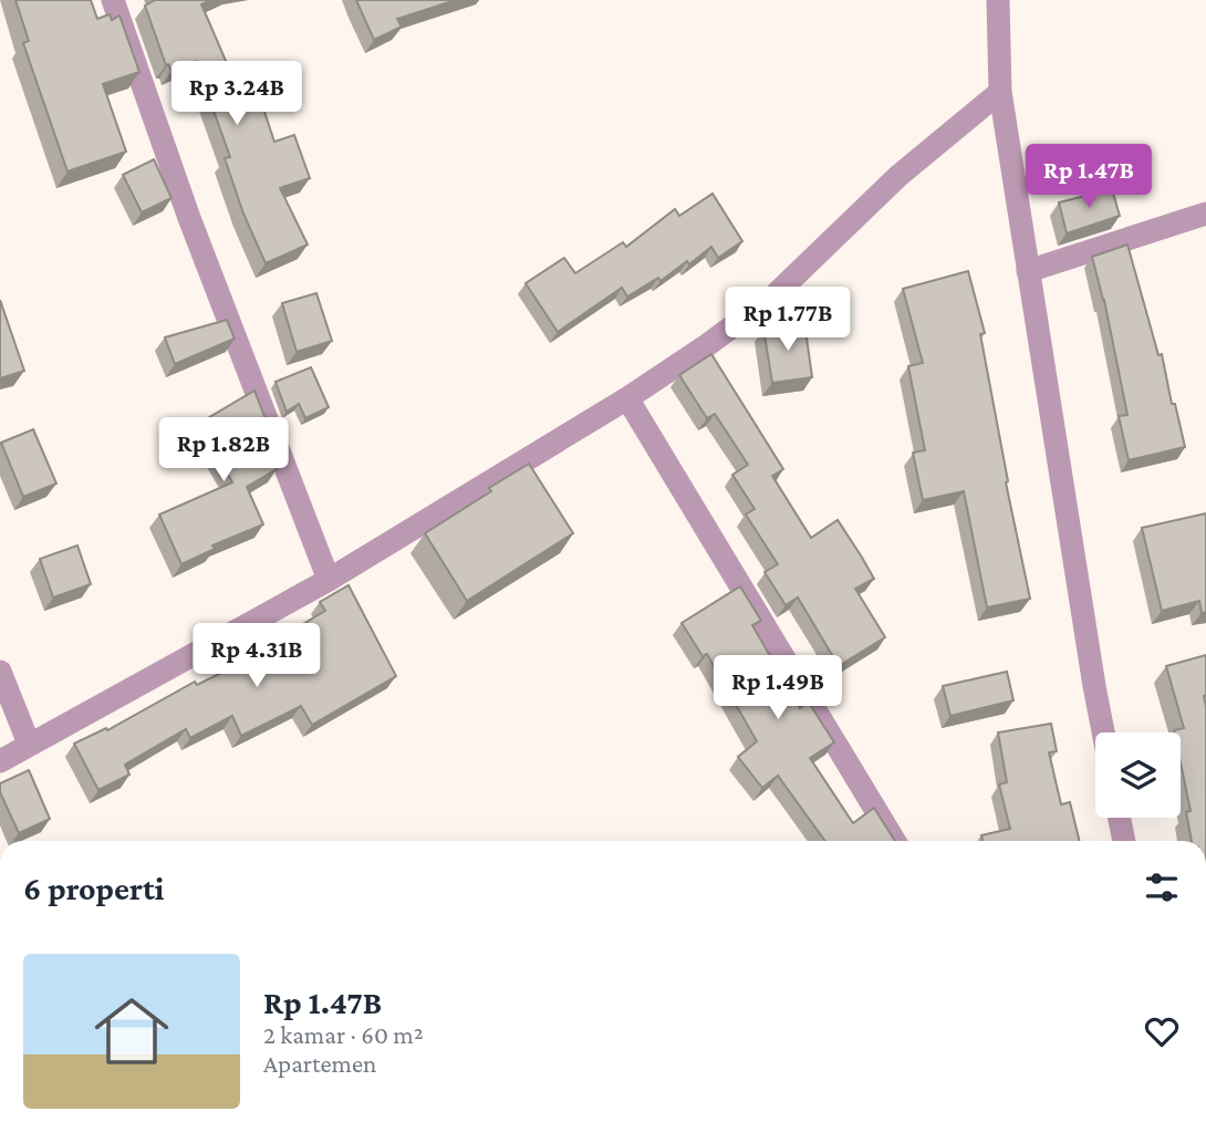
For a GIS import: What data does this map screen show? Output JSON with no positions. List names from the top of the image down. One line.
{"page":{"price":["Rp 3.24B","Rp 1.47B","Rp 1.77B","Rp 1.82B","Rp 4.31B","Rp 1.49B"],"heading":"6 properti","list":[{"name":"Rp 1.47B","note":"2 kamar · 60 m² · Apartemen"}]}}
